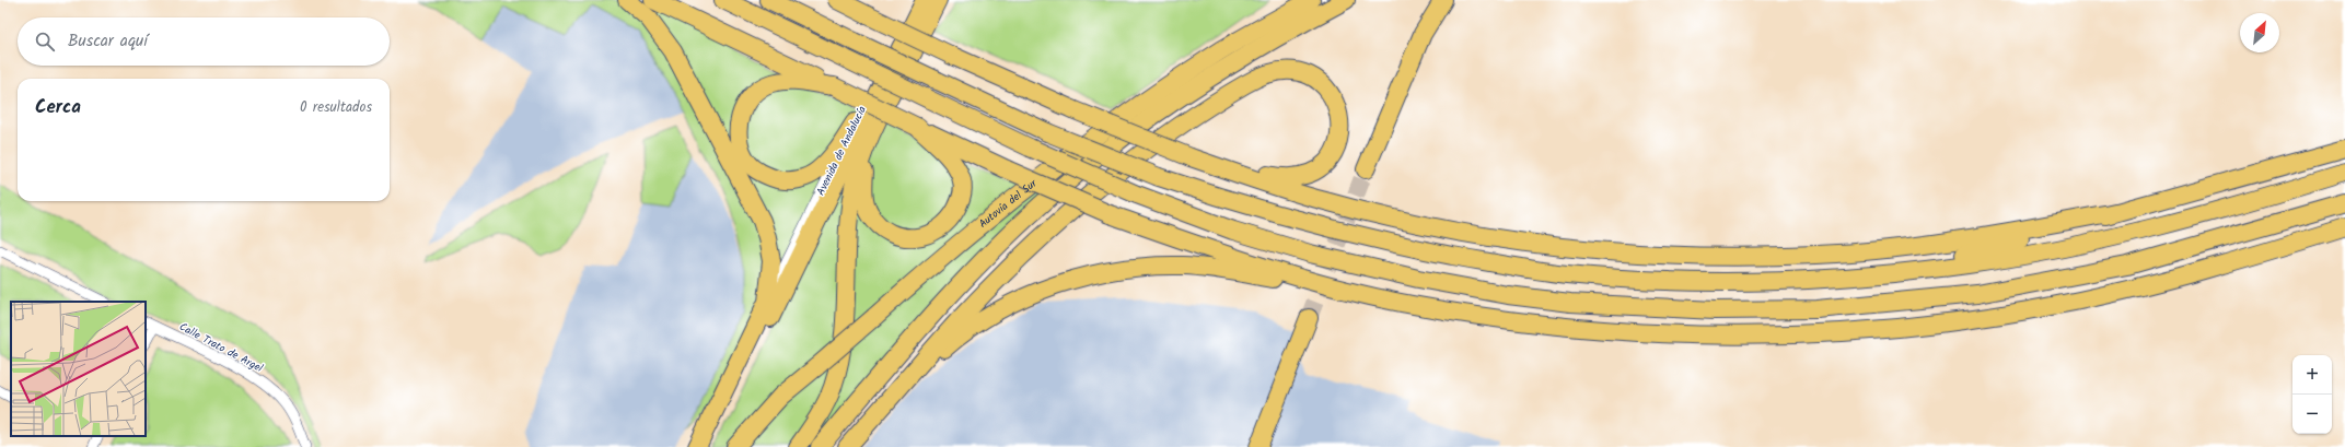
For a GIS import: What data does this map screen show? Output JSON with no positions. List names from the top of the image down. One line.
{"streets":{"highway":["Autovía del Sur"],"street":["Avenida de Andalucía","Calle Trato de Argel"]},"north":"top right","page":{"search":"Buscar aquí","heading":["Cerca","0 resultados"],"map_buttons":["+","−"]}}
